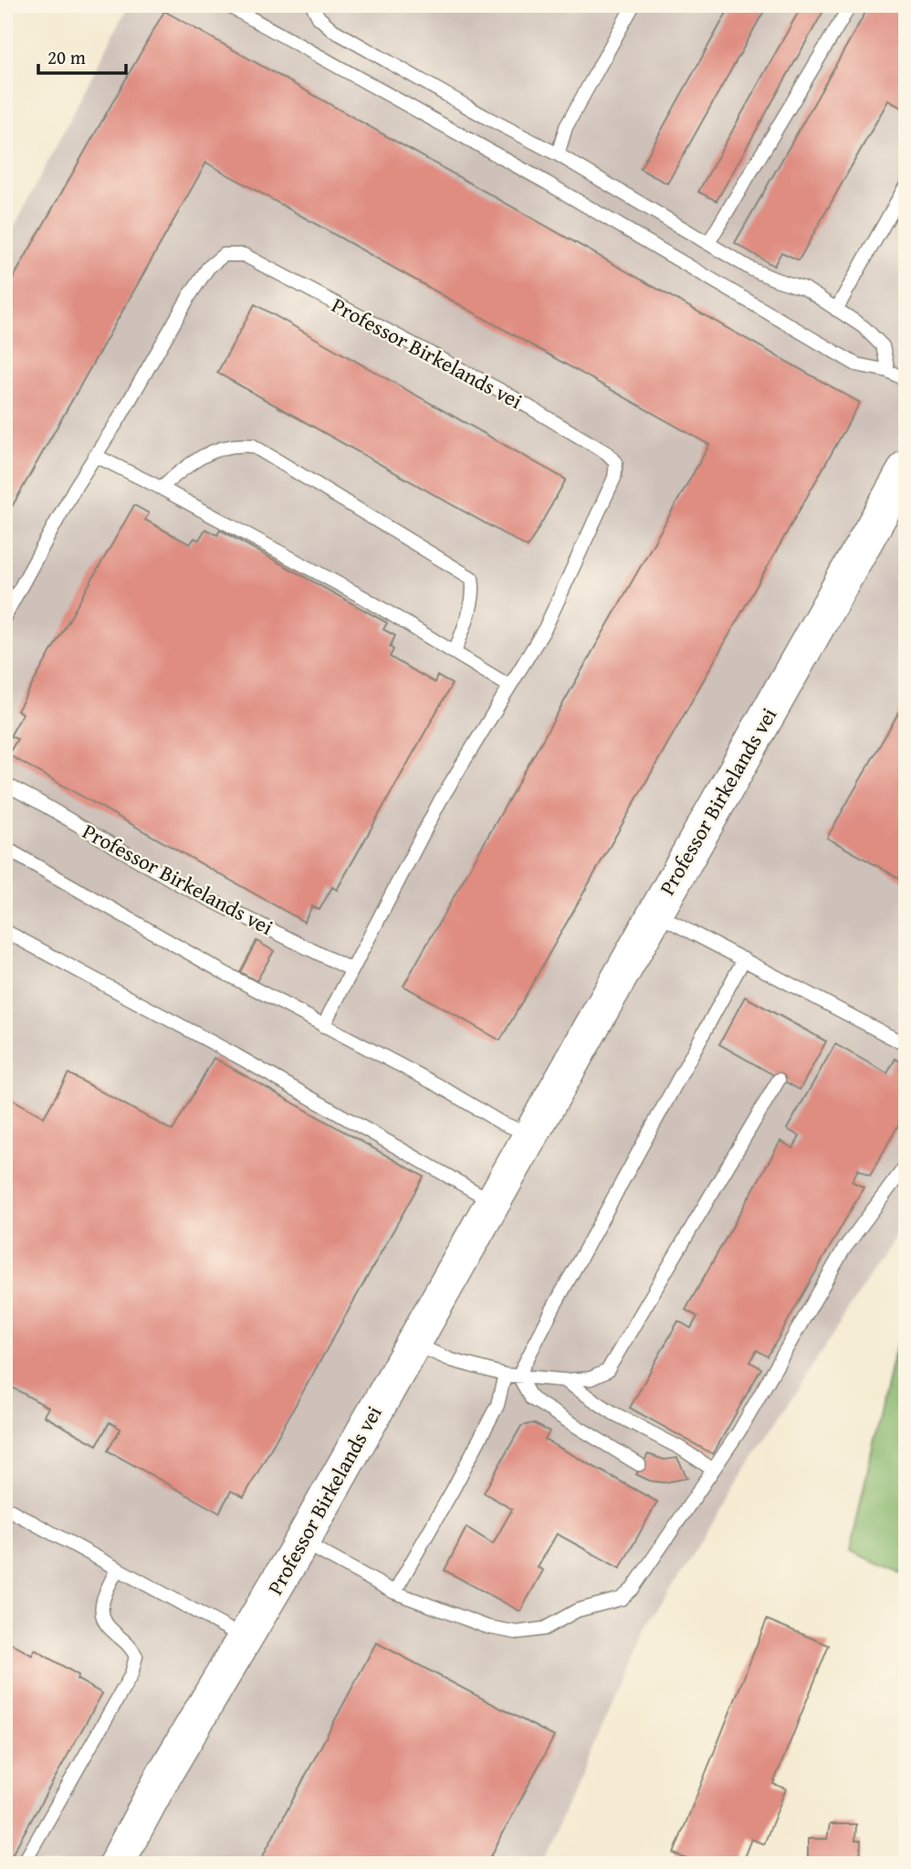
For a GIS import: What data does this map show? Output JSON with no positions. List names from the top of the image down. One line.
{"streets":{"main road":["Professor Birkelands vei"]},"scale_bar":"20 m"}
